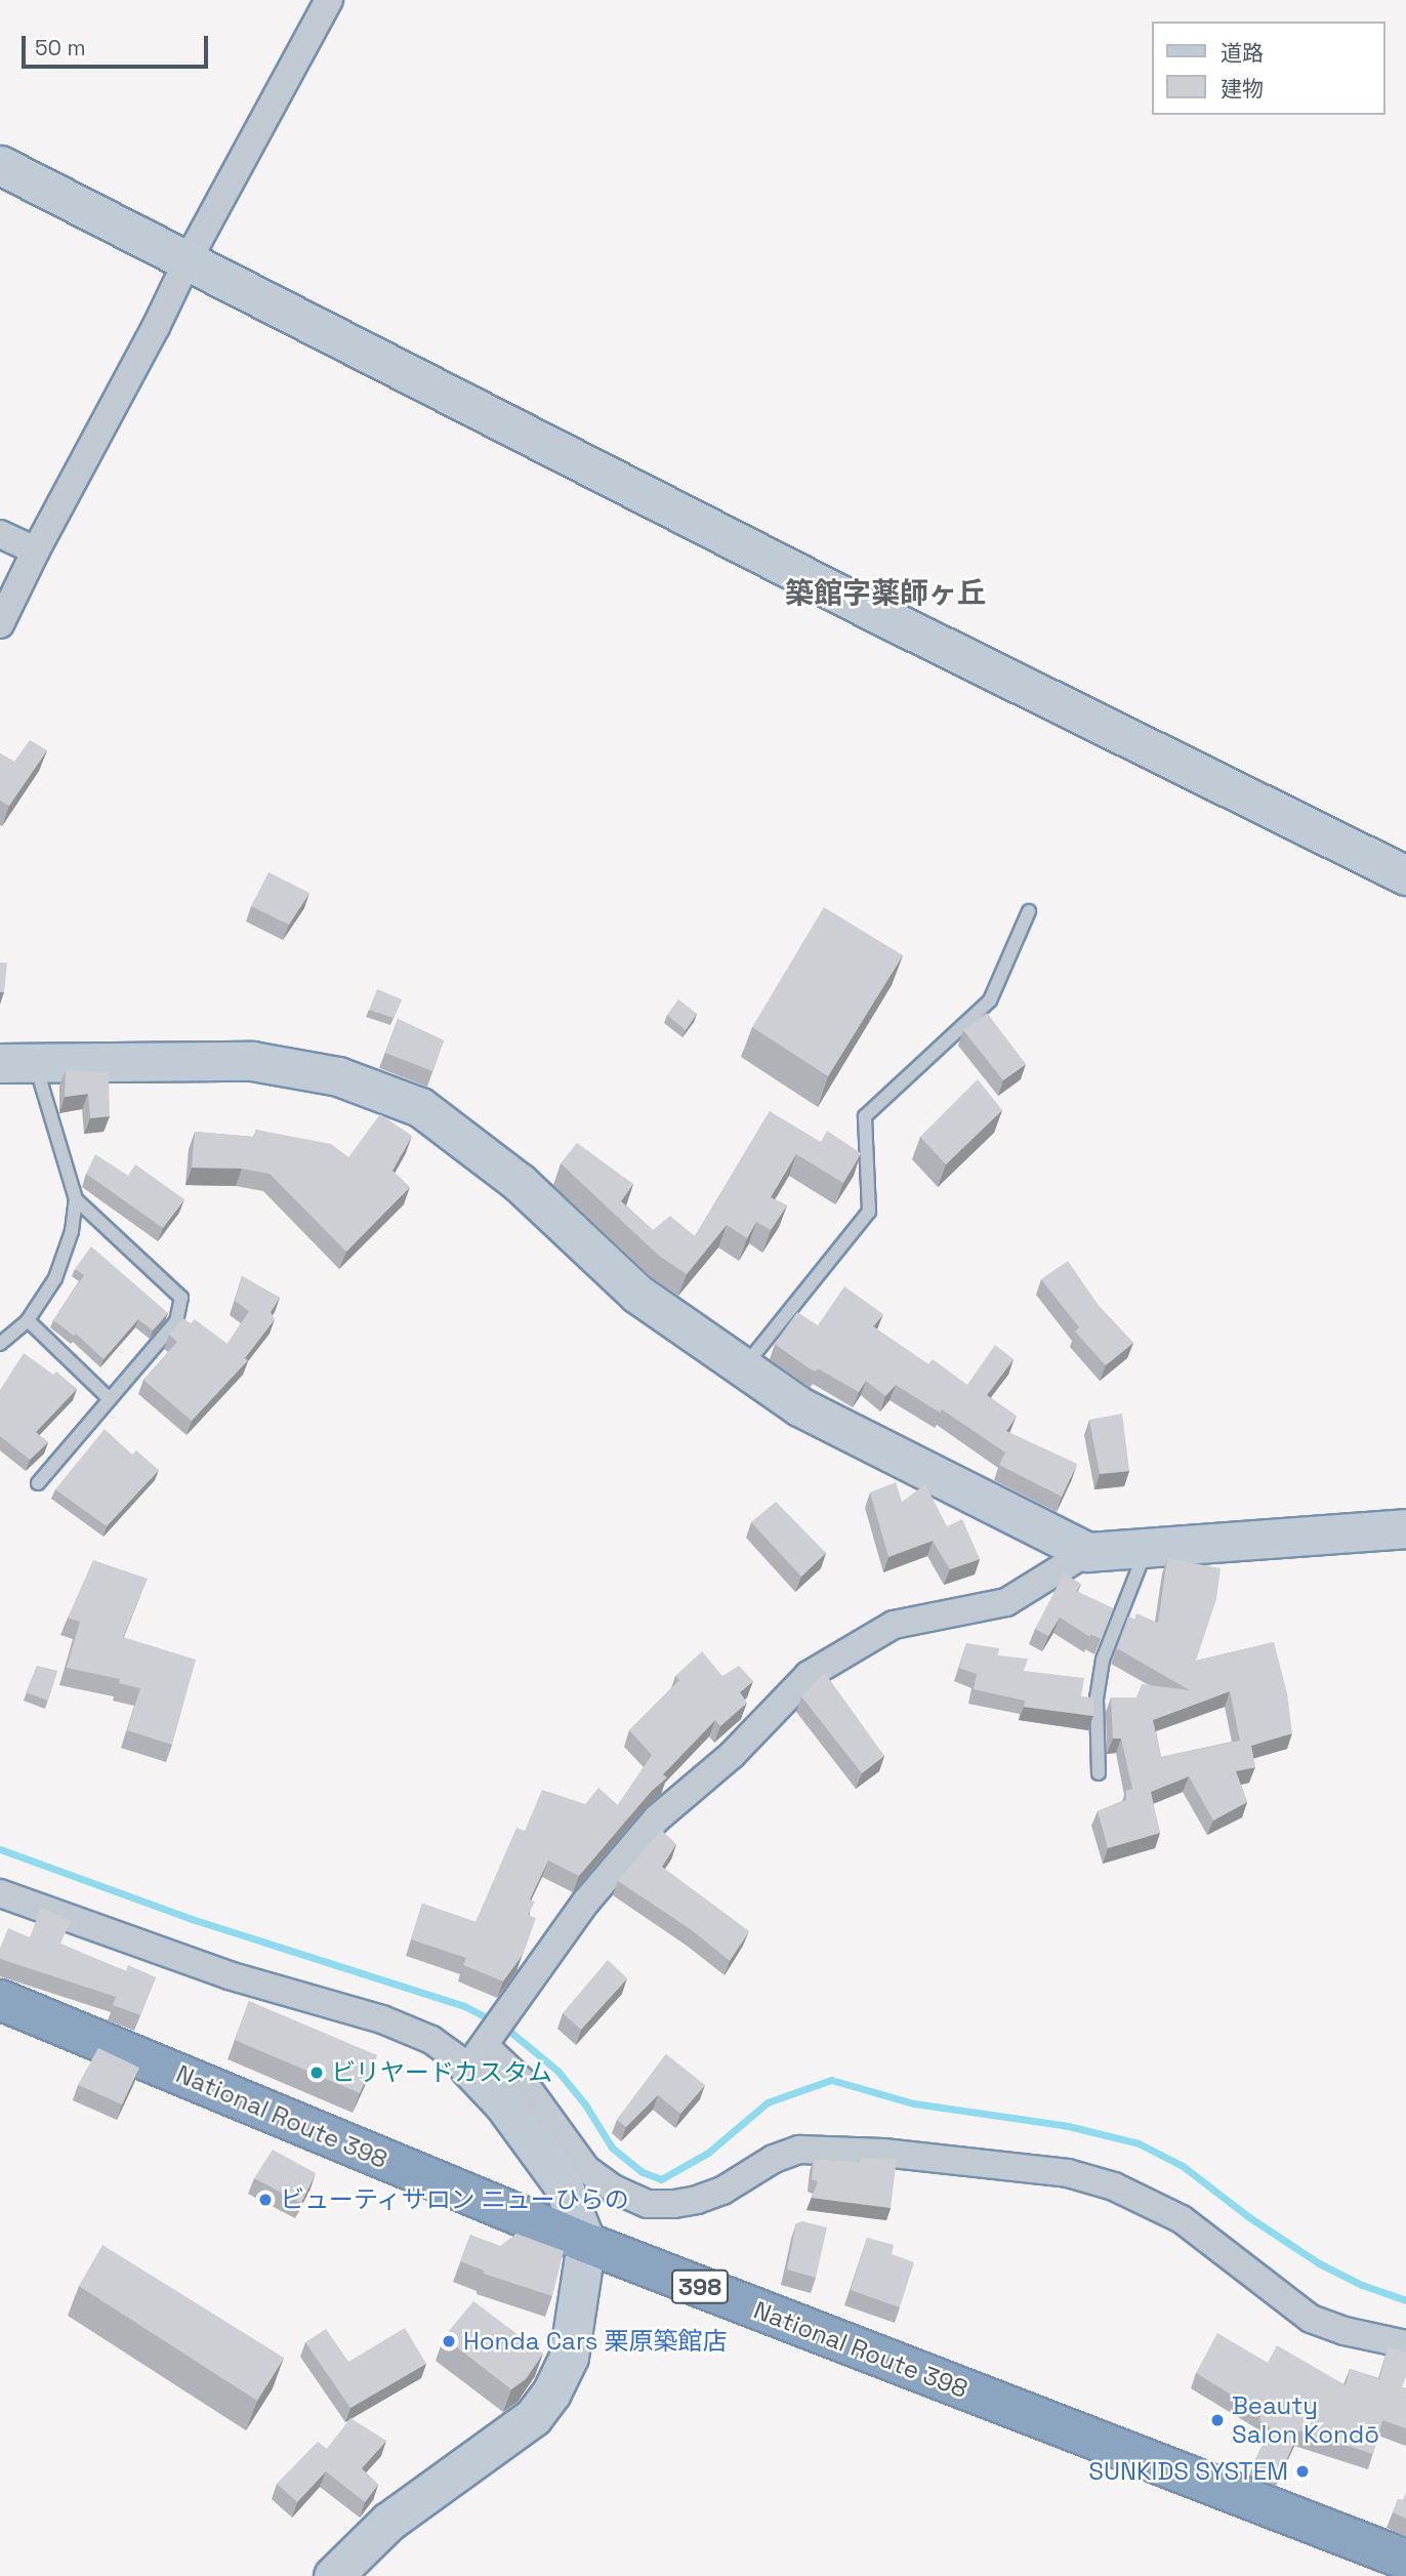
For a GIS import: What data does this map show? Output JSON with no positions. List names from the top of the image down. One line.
{"streets":{"highway":["National Route 398","398"]},"districts":["築館字薬師ヶ丘"],"places":["ビリヤードカスタム","ビューティサロン ニューひらの","Honda Cars 栗原築館店","Beauty Salon Kondō","SUNKIDS SYSTEM"],"legend":["道路","建物"],"scale_bar":"50 m"}
